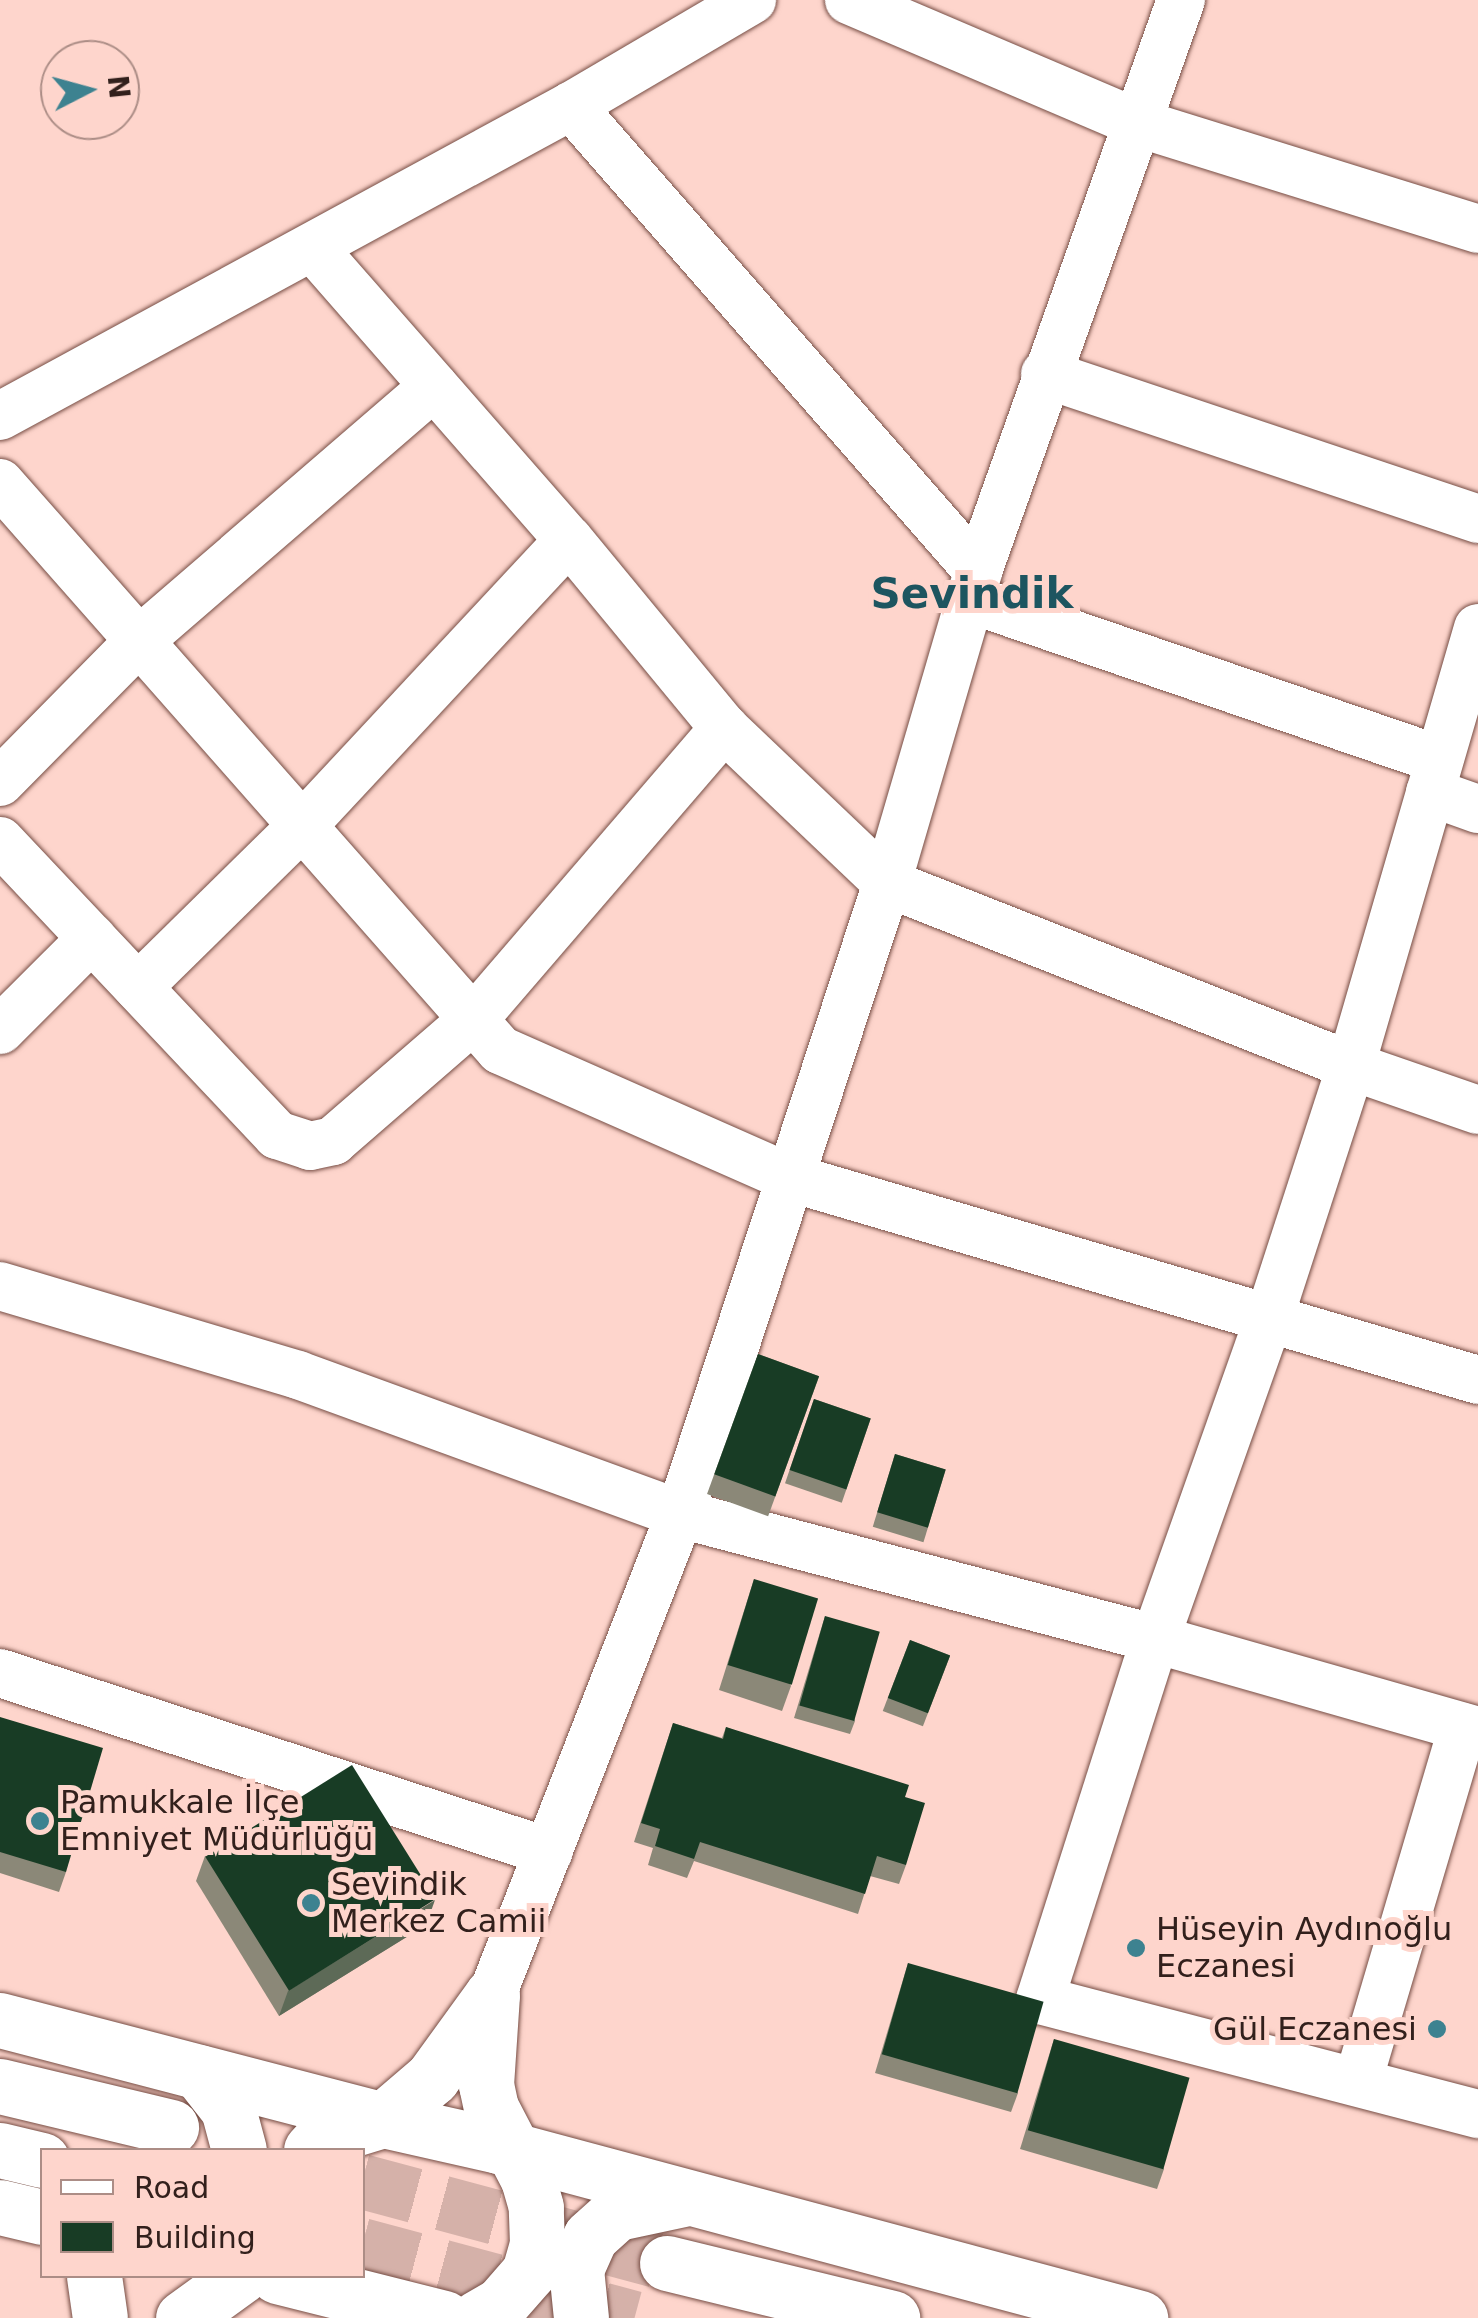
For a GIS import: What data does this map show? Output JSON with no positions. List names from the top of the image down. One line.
{"districts":["Sevindik"],"places":["Pamukkale İlçe Emniyet Müdürlüğü","Sevindik Merkez Camii","Hüseyin Aydınoğlu Eczanesi","Gül Eczanesi"],"legend":["Road","Building"],"north":"right"}
